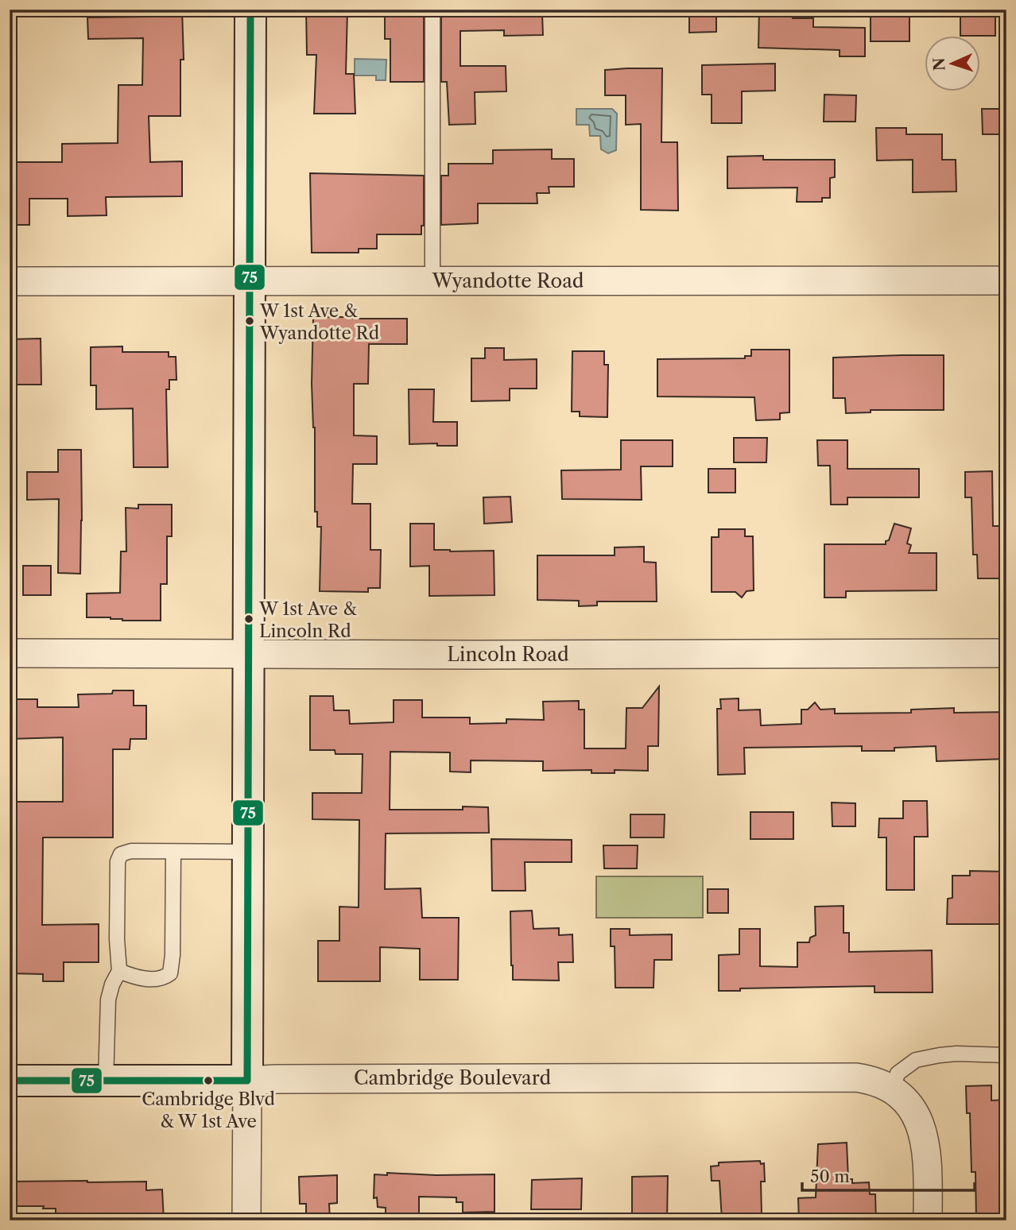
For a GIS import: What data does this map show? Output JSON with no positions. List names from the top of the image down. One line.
{"streets":{"street":["Wyandotte Road","Lincoln Road","Cambridge Boulevard"]},"places":["W 1st Ave & Wyandotte Rd","W 1st Ave & Lincoln Rd","Cambridge Blvd & W 1st Ave"],"lines":["transit line 75"],"scale_bar":"50 m","north":"left"}
